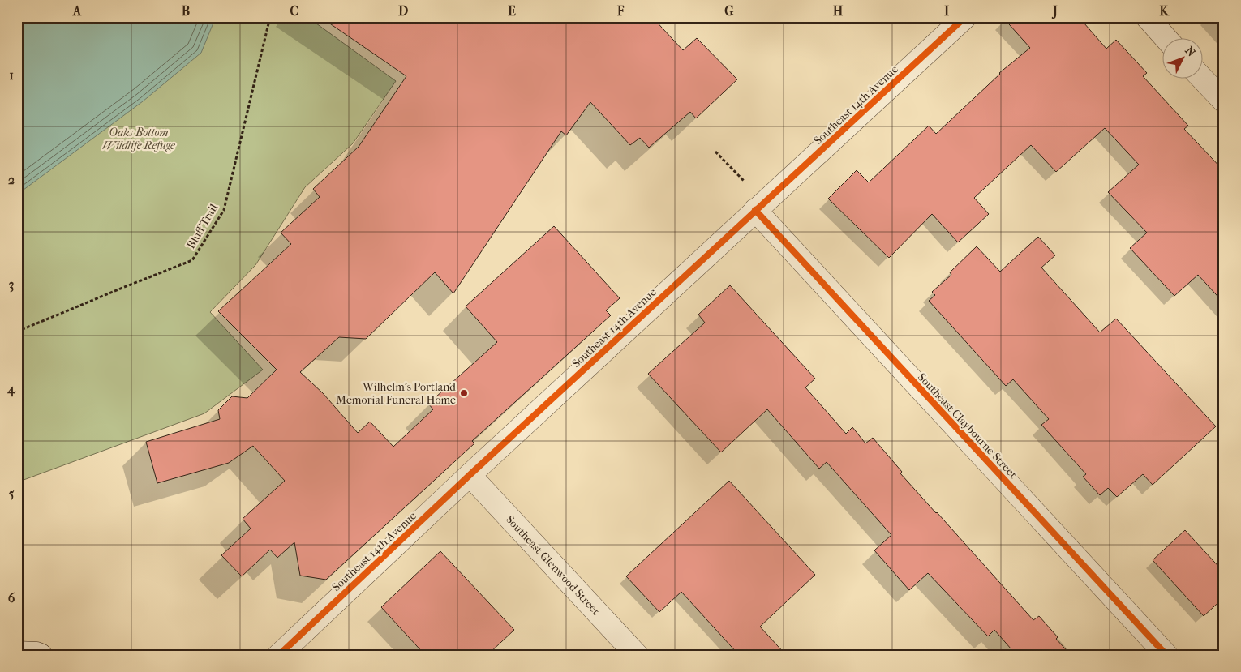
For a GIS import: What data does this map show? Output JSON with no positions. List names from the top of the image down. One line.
{"streets":{"street":["Southeast 14th Avenue","Southeast Claybourne Street","Southeast Glenwood Street"],"path":["Bluff Trail"]},"crossings":[["Southeast 14th Avenue","Southeast Claybourne Street"],["Southeast 14th Avenue","Southeast Glenwood Street"]],"parks":["Oaks Bottom Wildlife Refuge"],"places":["Wilhelm's Portland Memorial Funeral Home"],"north":"top right","grid":{"columns":["A","B","C","D","E","F","G","H","I","J","K"],"rows":["1","2","3","4","5","6"]}}
